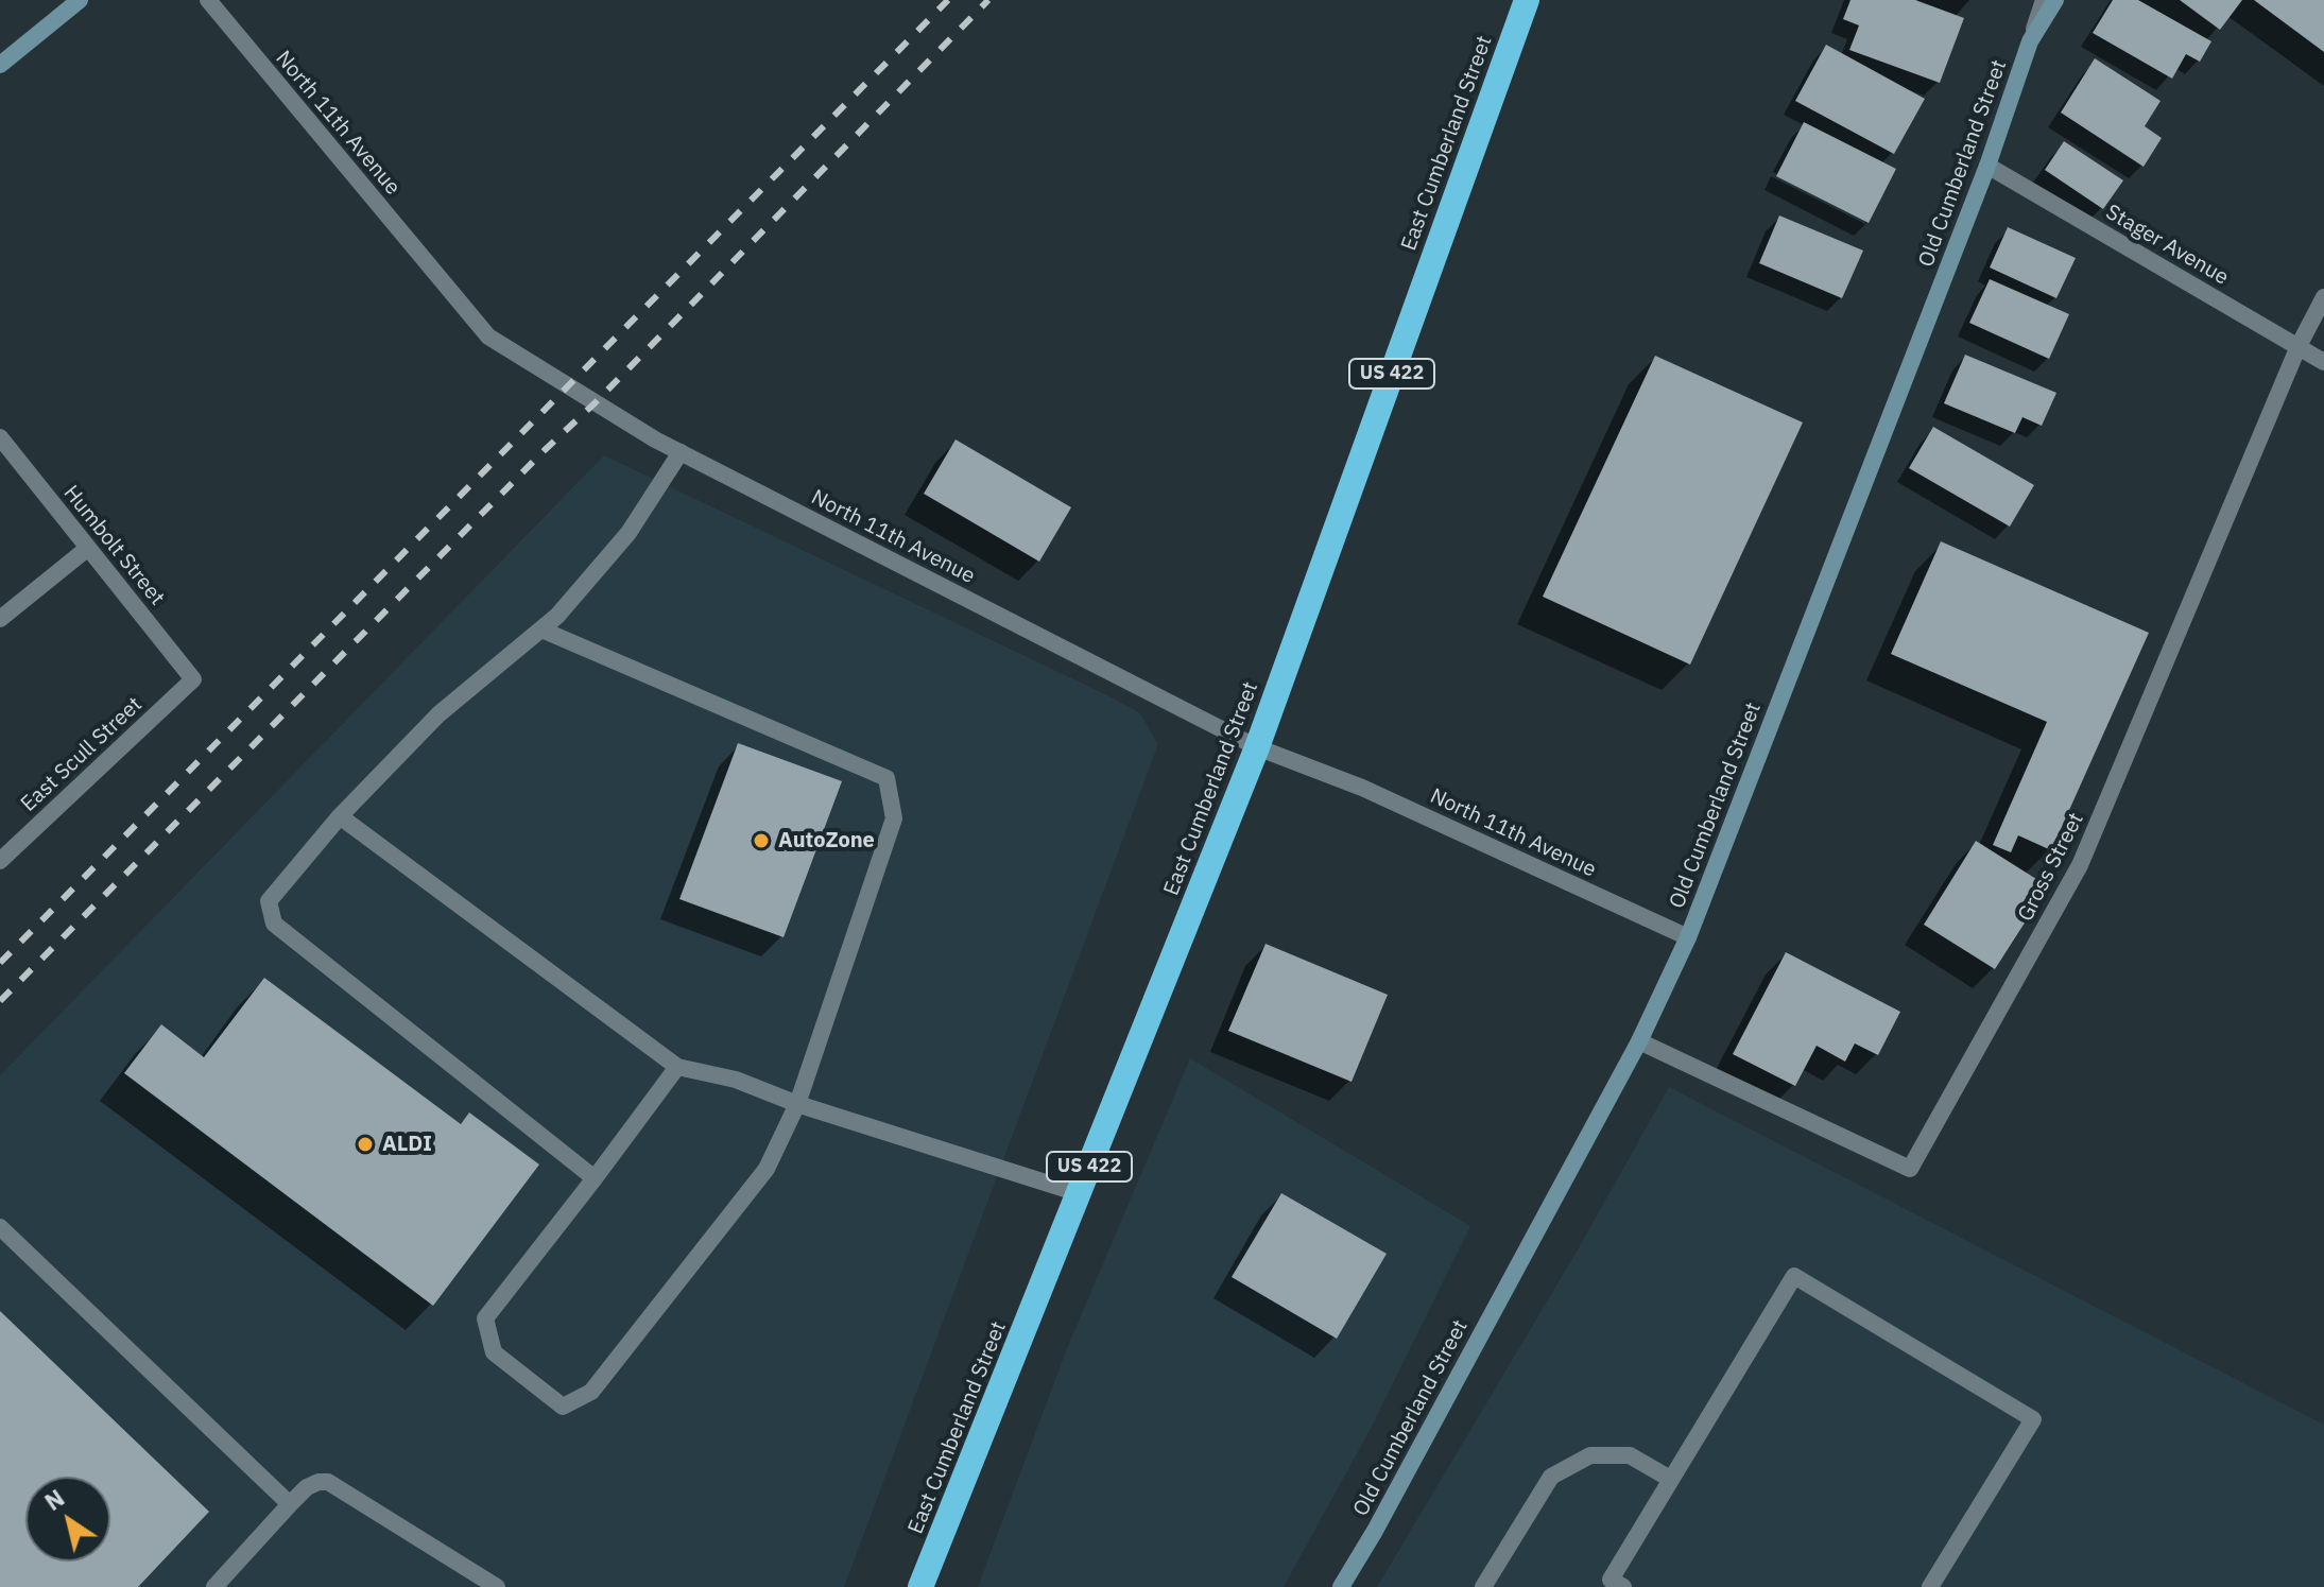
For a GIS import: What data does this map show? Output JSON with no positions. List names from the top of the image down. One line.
{"streets":{"highway":["East Cumberland Street","US 422"],"street":["North 11th Avenue","Old Cumberland Street","Stager Avenue","Humbolt Street","East Scull Street","Gross Street"]},"crossings":[["North 11th Avenue","East Cumberland Street"],["North 11th Avenue","Old Cumberland Street"],["Old Cumberland Street","Stager Avenue"],["Old Cumberland Street","Gross Street"],["Stager Avenue","Gross Street"],["Humbolt Street","East Scull Street"]],"places":["AutoZone","ALDI"],"north":"top left"}
